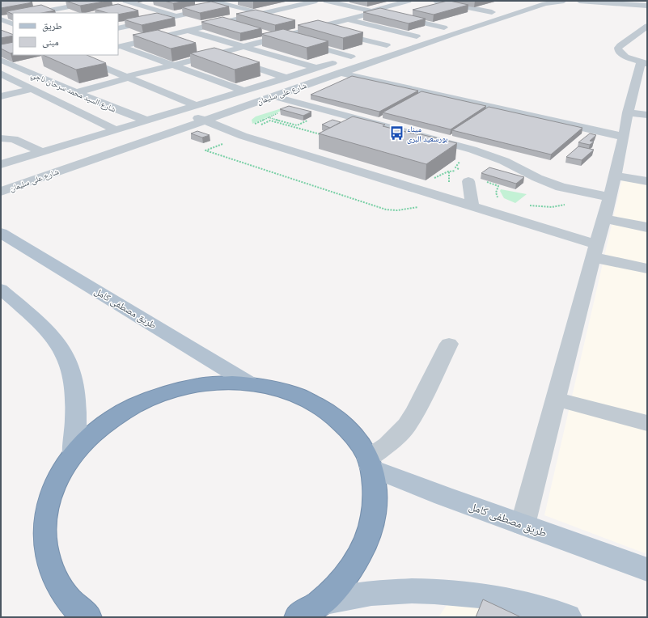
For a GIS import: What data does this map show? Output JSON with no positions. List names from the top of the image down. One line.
{"streets":{"main road":["طريق مصطفى كامل"],"street":["شارع السيد محمد سرحان ناجي","شارع على سليمان"]},"places":{"bus stop":["ميناء بورسعيد البرى"]},"legend":["طريق","مبنى"]}
